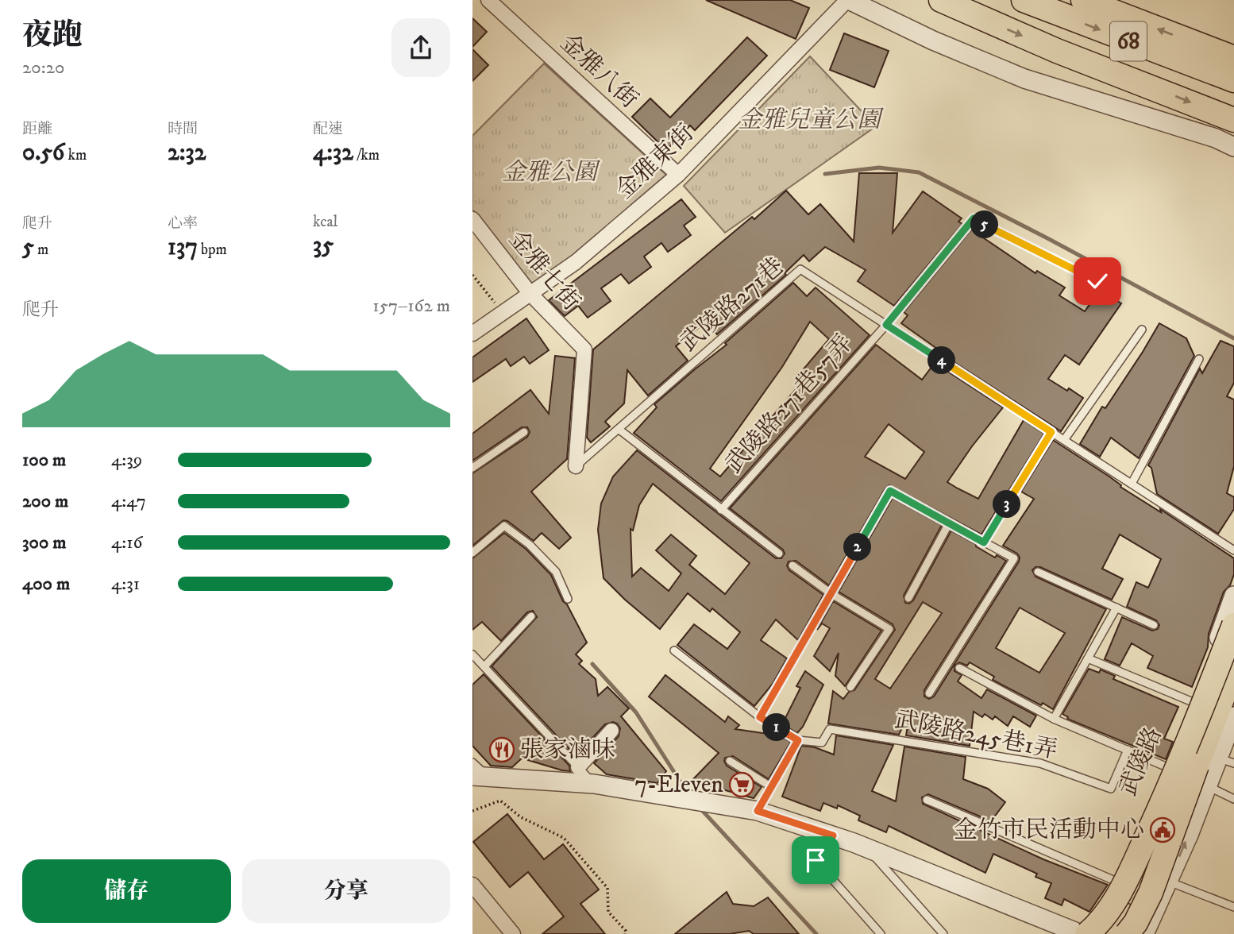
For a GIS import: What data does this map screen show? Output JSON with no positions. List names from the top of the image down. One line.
{"streets":{"highway":["68"],"street":["金雅八街","金雅東街","金雅七街","武陵路"],"lane":["武陵路271巷","武陵路271巷57弄","武陵路245巷1弄"]},"crossings":[["金雅八街","金雅東街"],["金雅東街","金雅七街"],["金雅七街","武陵路271巷"],["武陵路271巷","武陵路271巷57弄"]],"parks":["金雅兒童公園","金雅公園"],"places":{"restaurant":["張家滷味"],"supermarket":["7-Eleven"],"public building":["金竹市民活動中心"]},"page":{"heading":["夜跑","20:20"],"stats":[["距離","0.56 km"],["時間","2:32"],["配速","4:32 /km"],["爬升","5 m"],["心率","137 bpm"],["kcal","35"]],"pins":["5","4","3","2","1"],"chart":["爬升","157–162 m"],"list":[{"name":"100 m","note":"4:39"},{"name":"200 m","note":"4:47"},{"name":"300 m","note":"4:16"},{"name":"400 m","note":"4:31"}],"buttons":["儲存","分享"]}}
